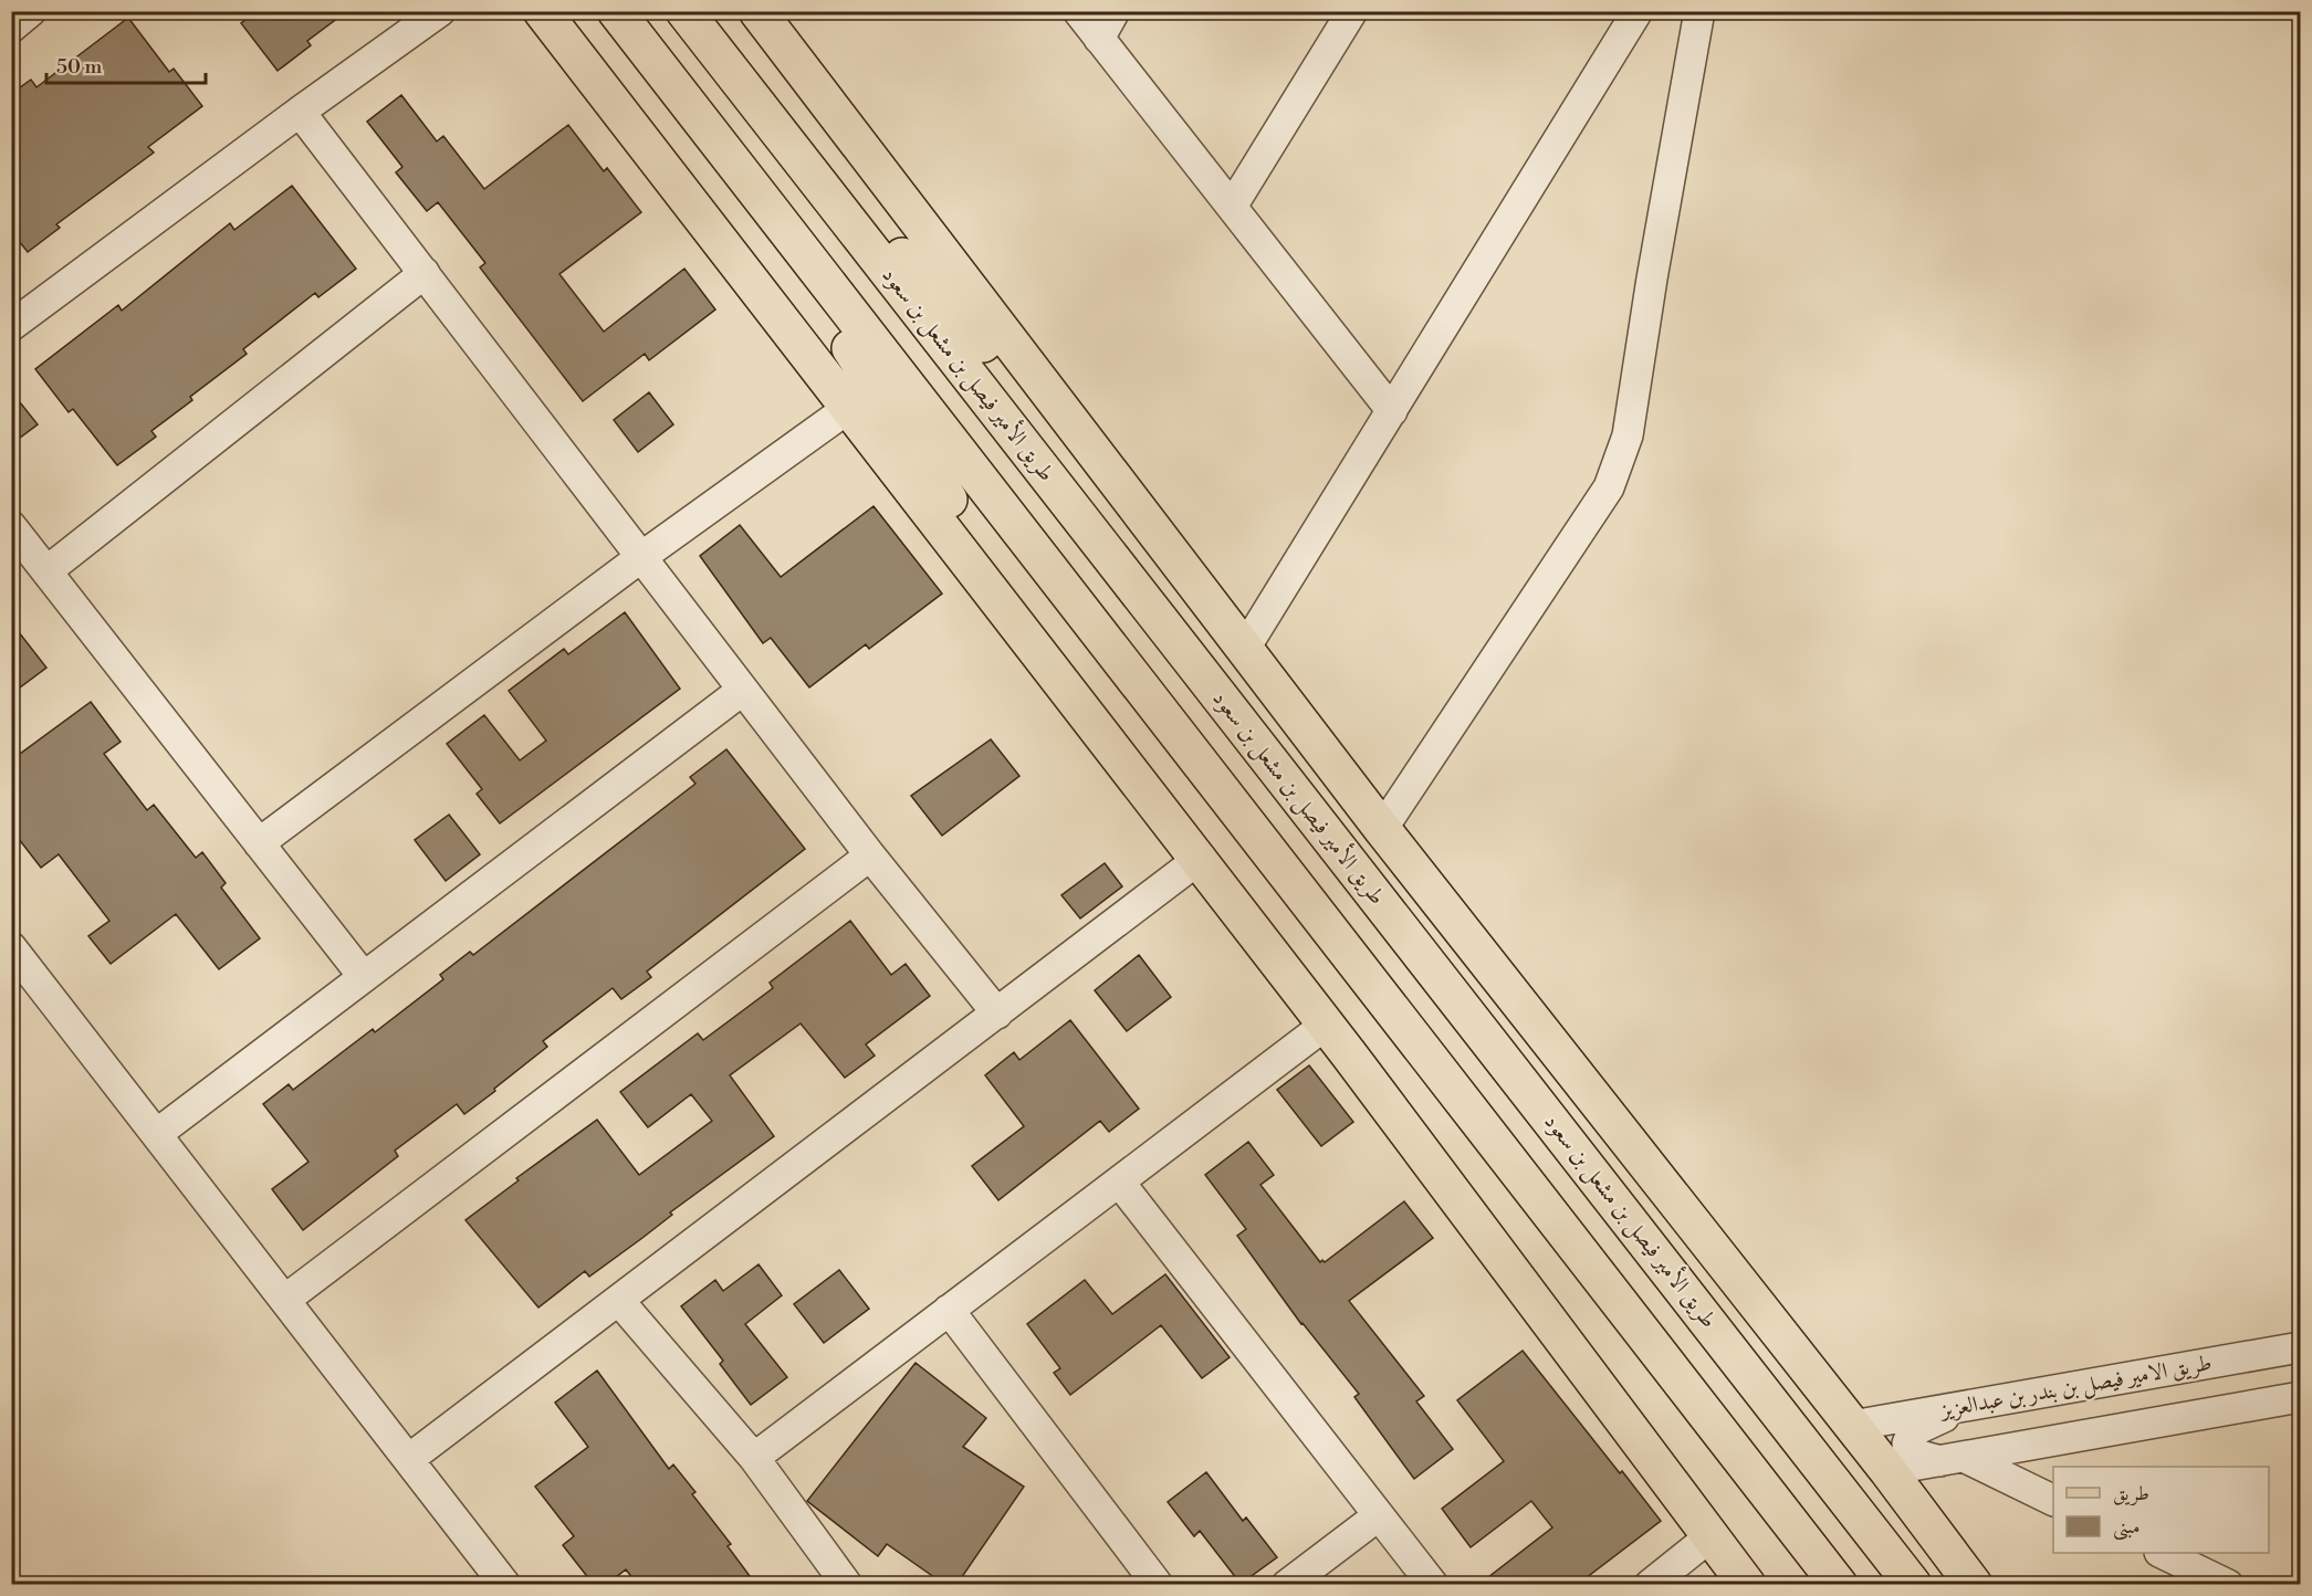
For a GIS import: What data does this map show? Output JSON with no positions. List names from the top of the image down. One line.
{"streets":{"main road":["طريق الأمير فيصل بن مشعل بن سعود"],"street":["طريق الامير فيصل بن بندر بن عبدالعزيز"]},"legend":["طريق","مبنى"],"scale_bar":"50 m"}
